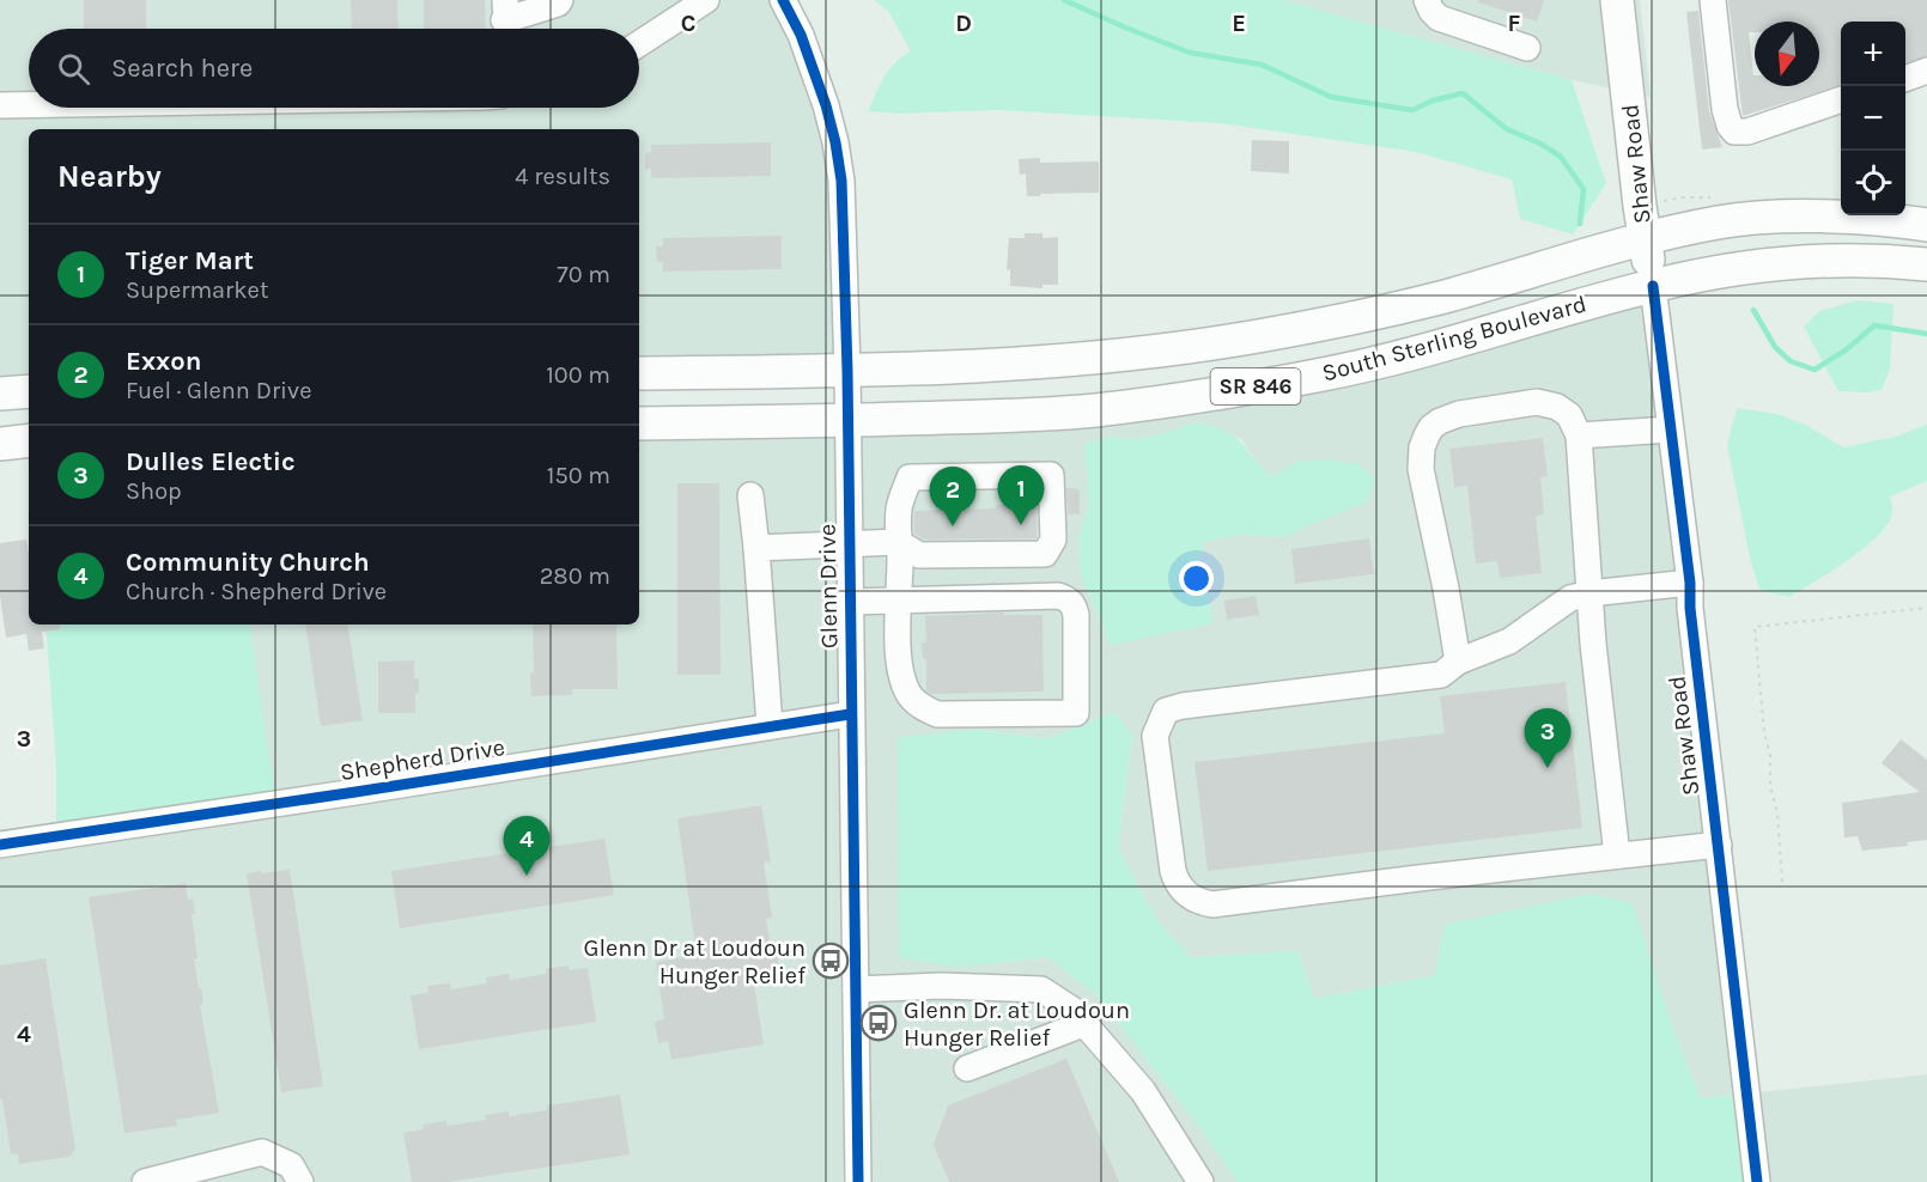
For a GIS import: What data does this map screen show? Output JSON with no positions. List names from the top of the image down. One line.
{"streets":{"main road":["Shaw Road","South Sterling Boulevard","SR 846"],"street":["Glenn Drive","Shepherd Drive"]},"crossings":[["Shaw Road","South Sterling Boulevard"],["South Sterling Boulevard","Glenn Drive"],["Glenn Drive","Shepherd Drive"]],"places":{"bus stop":["Glenn Dr at Loudoun Hunger Relief","Glenn Dr. at Loudoun Hunger Relief"]},"north":"bottom","page":{"map_buttons":["+","−"],"search":"Search here","heading":["Nearby","4 results"],"list":[{"mark":"1","name":"Tiger Mart","note":"Supermarket","value":"70 m"},{"mark":"2","name":"Exxon","note":"Fuel · Glenn Drive","value":"100 m"},{"mark":"3","name":"Dulles Electic","note":"Shop","value":"150 m"},{"mark":"4","name":"Community Church","note":"Church · Shepherd Drive","value":"280 m"}],"pins":["1","2","3","4"]},"grid":{"columns":["C","D","E","F"],"rows":["3","4"]}}
